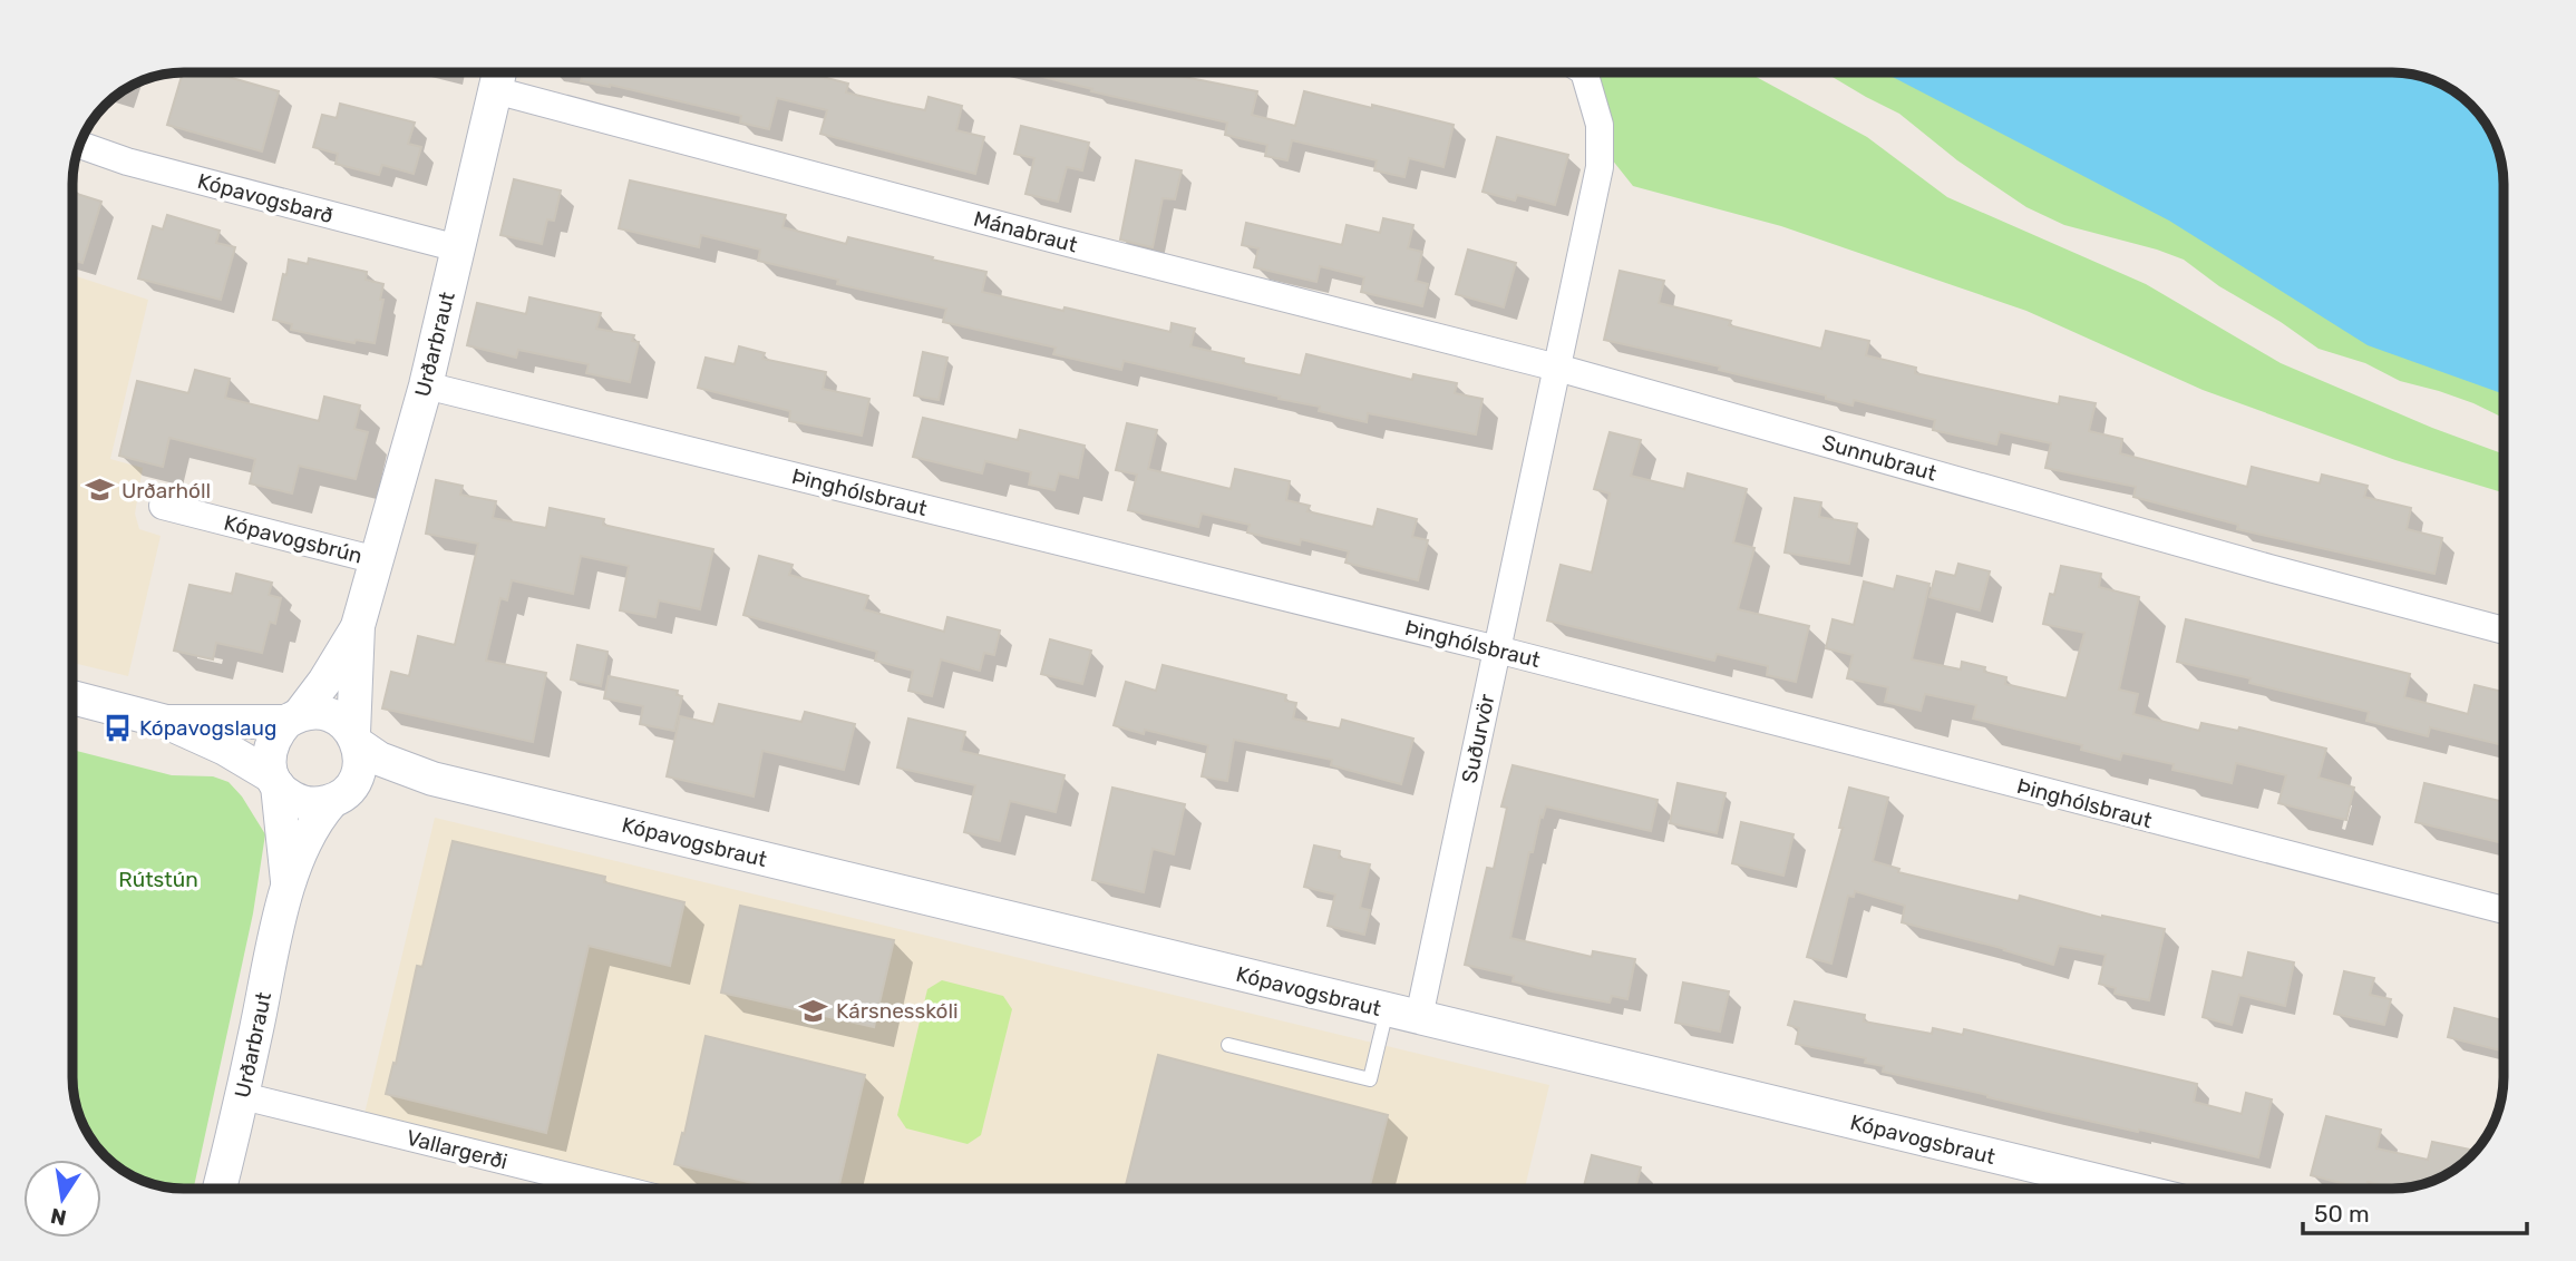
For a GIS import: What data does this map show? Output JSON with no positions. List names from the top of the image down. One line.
{"streets":{"street":["Kópavogsbarð","Mánabraut","Urðarbraut","Sunnubraut","Þinghólsbraut","Kópavogsbrún","Suðurvör","Kópavogsbraut","Vallargerði"]},"crossings":[["Kópavogsbarð","Urðarbraut"],["Mánabraut","Urðarbraut"],["Mánabraut","Sunnubraut"],["Mánabraut","Suðurvör"],["Urðarbraut","Þinghólsbraut"],["Urðarbraut","Kópavogsbrún"],["Urðarbraut","Kópavogsbraut"],["Urðarbraut","Vallargerði"],["Sunnubraut","Suðurvör"],["Þinghólsbraut","Suðurvör"],["Suðurvör","Kópavogsbraut"]],"parks":["Rútstún"],"places":{"school or university":["Urðarhóll","Kársnesskóli"],"bus stop":["Kópavogslaug"]},"scale_bar":"50 m","north":"bottom"}
